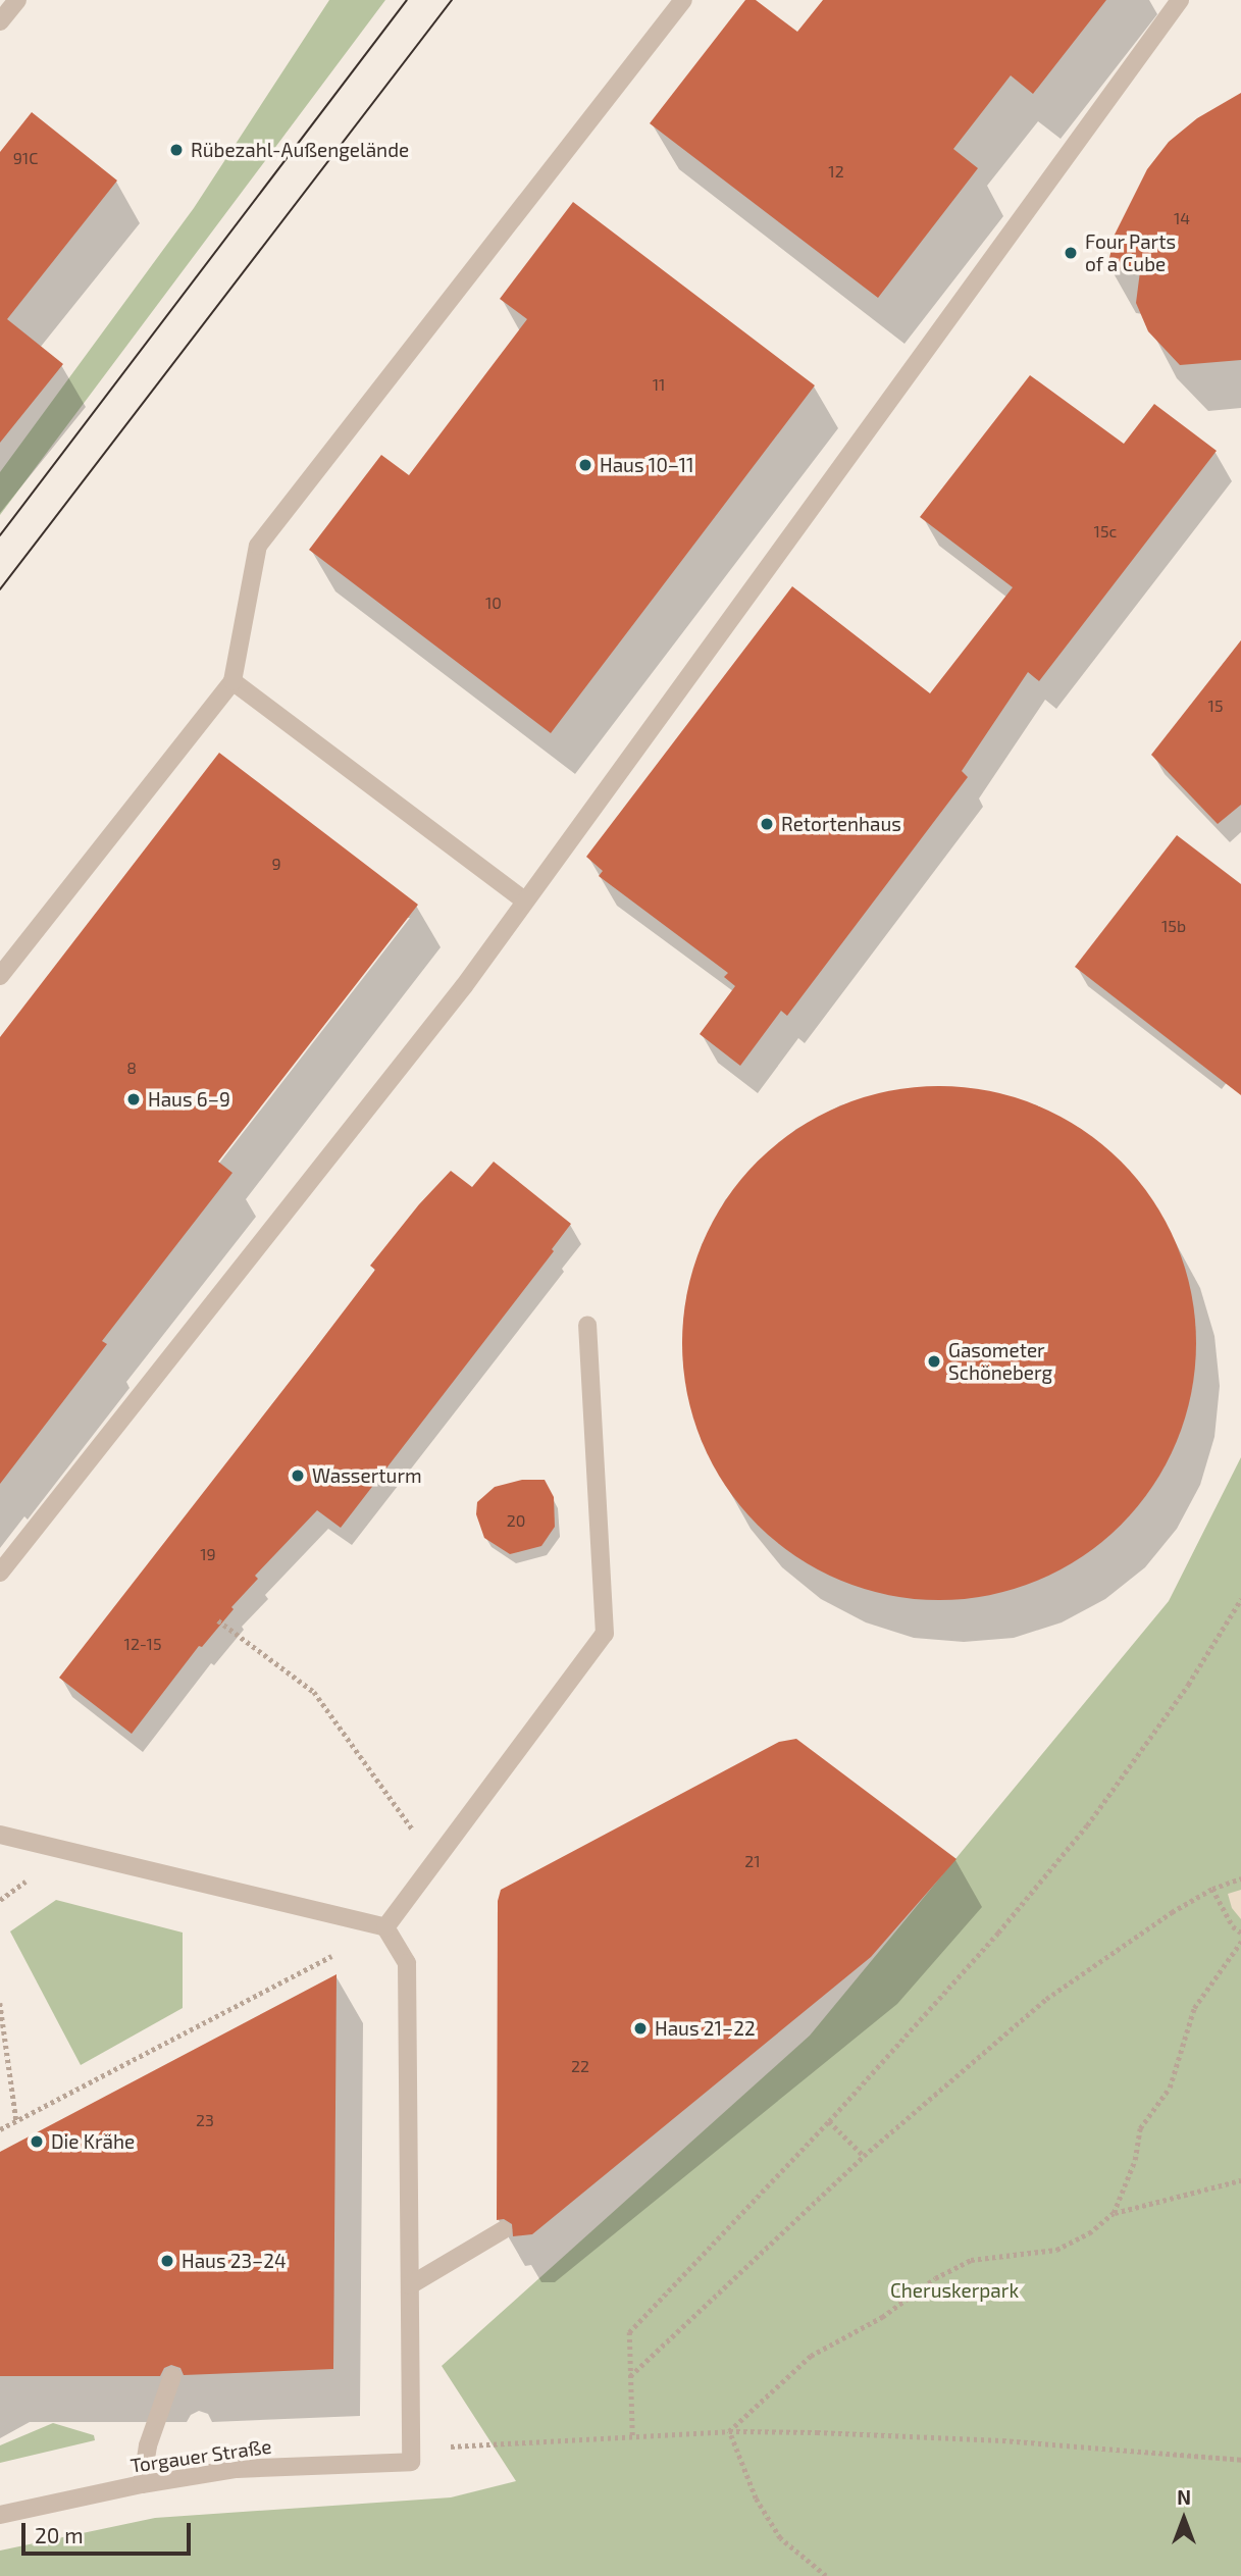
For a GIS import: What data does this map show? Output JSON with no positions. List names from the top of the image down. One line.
{"streets":{"street":["Torgauer Straße"]},"parks":["Cheruskerpark"],"places":["Rübezahl-Außengelände","Four Parts of a Cube","Haus 10–11","Retortenhaus","Haus 6–9","Gasometer Schöneberg","Wasserturm","Haus 21–22","Die Krähe","Haus 23–24"],"house_numbers":["91C","12","14","11","15c","10","15","9","15b","8","20","19","12-15","21","22","23"],"scale_bar":"20 m","north":"top"}
